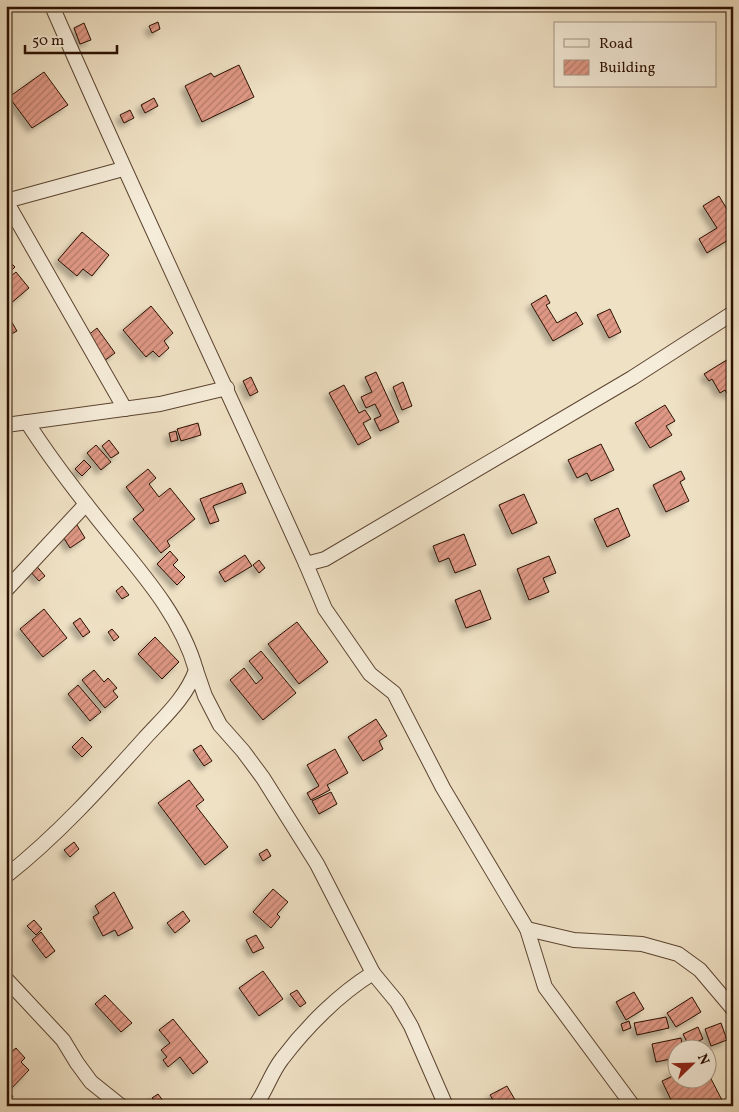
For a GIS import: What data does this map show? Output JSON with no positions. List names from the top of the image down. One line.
{"legend":["Road","Building"],"scale_bar":"50 m","north":"top right"}
